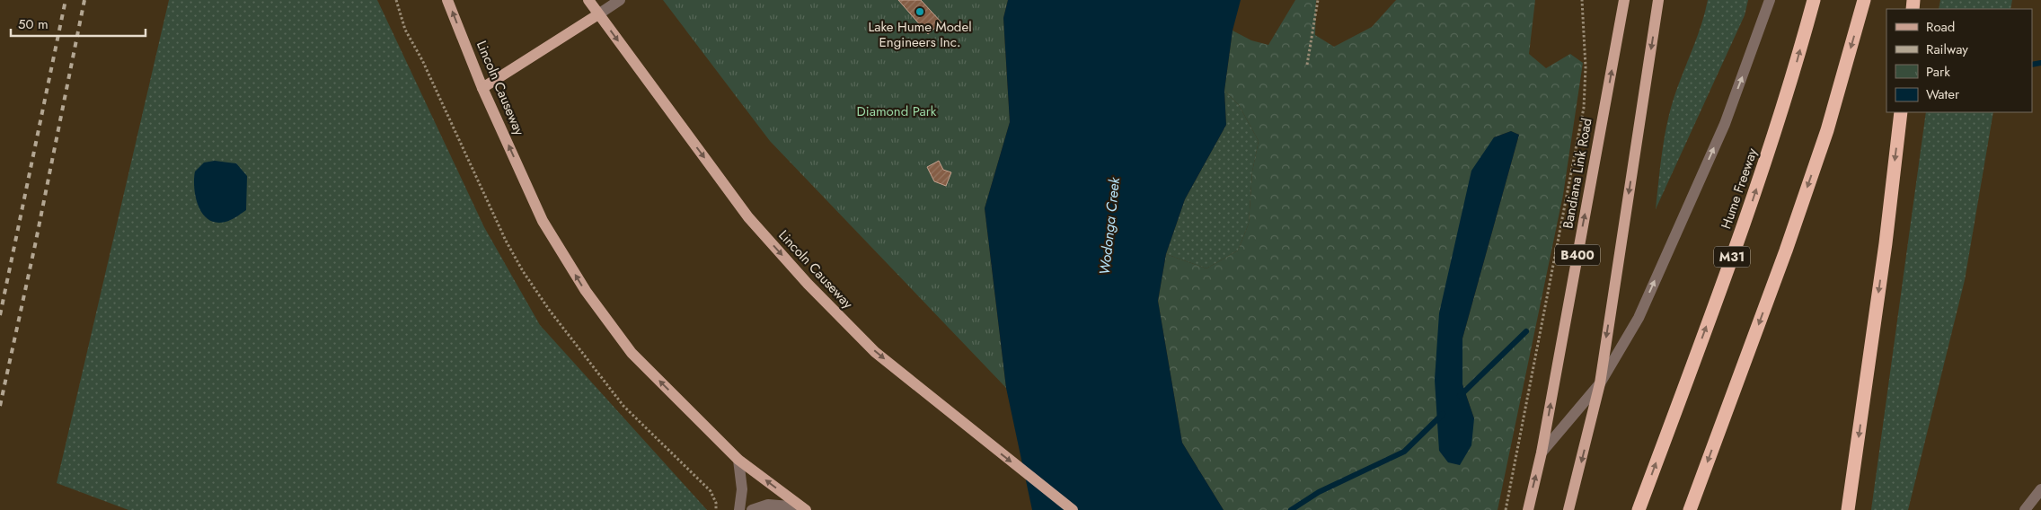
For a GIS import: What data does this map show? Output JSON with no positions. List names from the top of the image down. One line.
{"streets":{"highway":["Hume Freeway","M31"],"main road":["Lincoln Causeway","Bandiana Link Road","B400"]},"water":["Wodonga Creek"],"parks":["Diamond Park"],"places":["Lake Hume Model Engineers Inc."],"legend":["Road","Railway","Park","Water"],"scale_bar":"50 m"}
